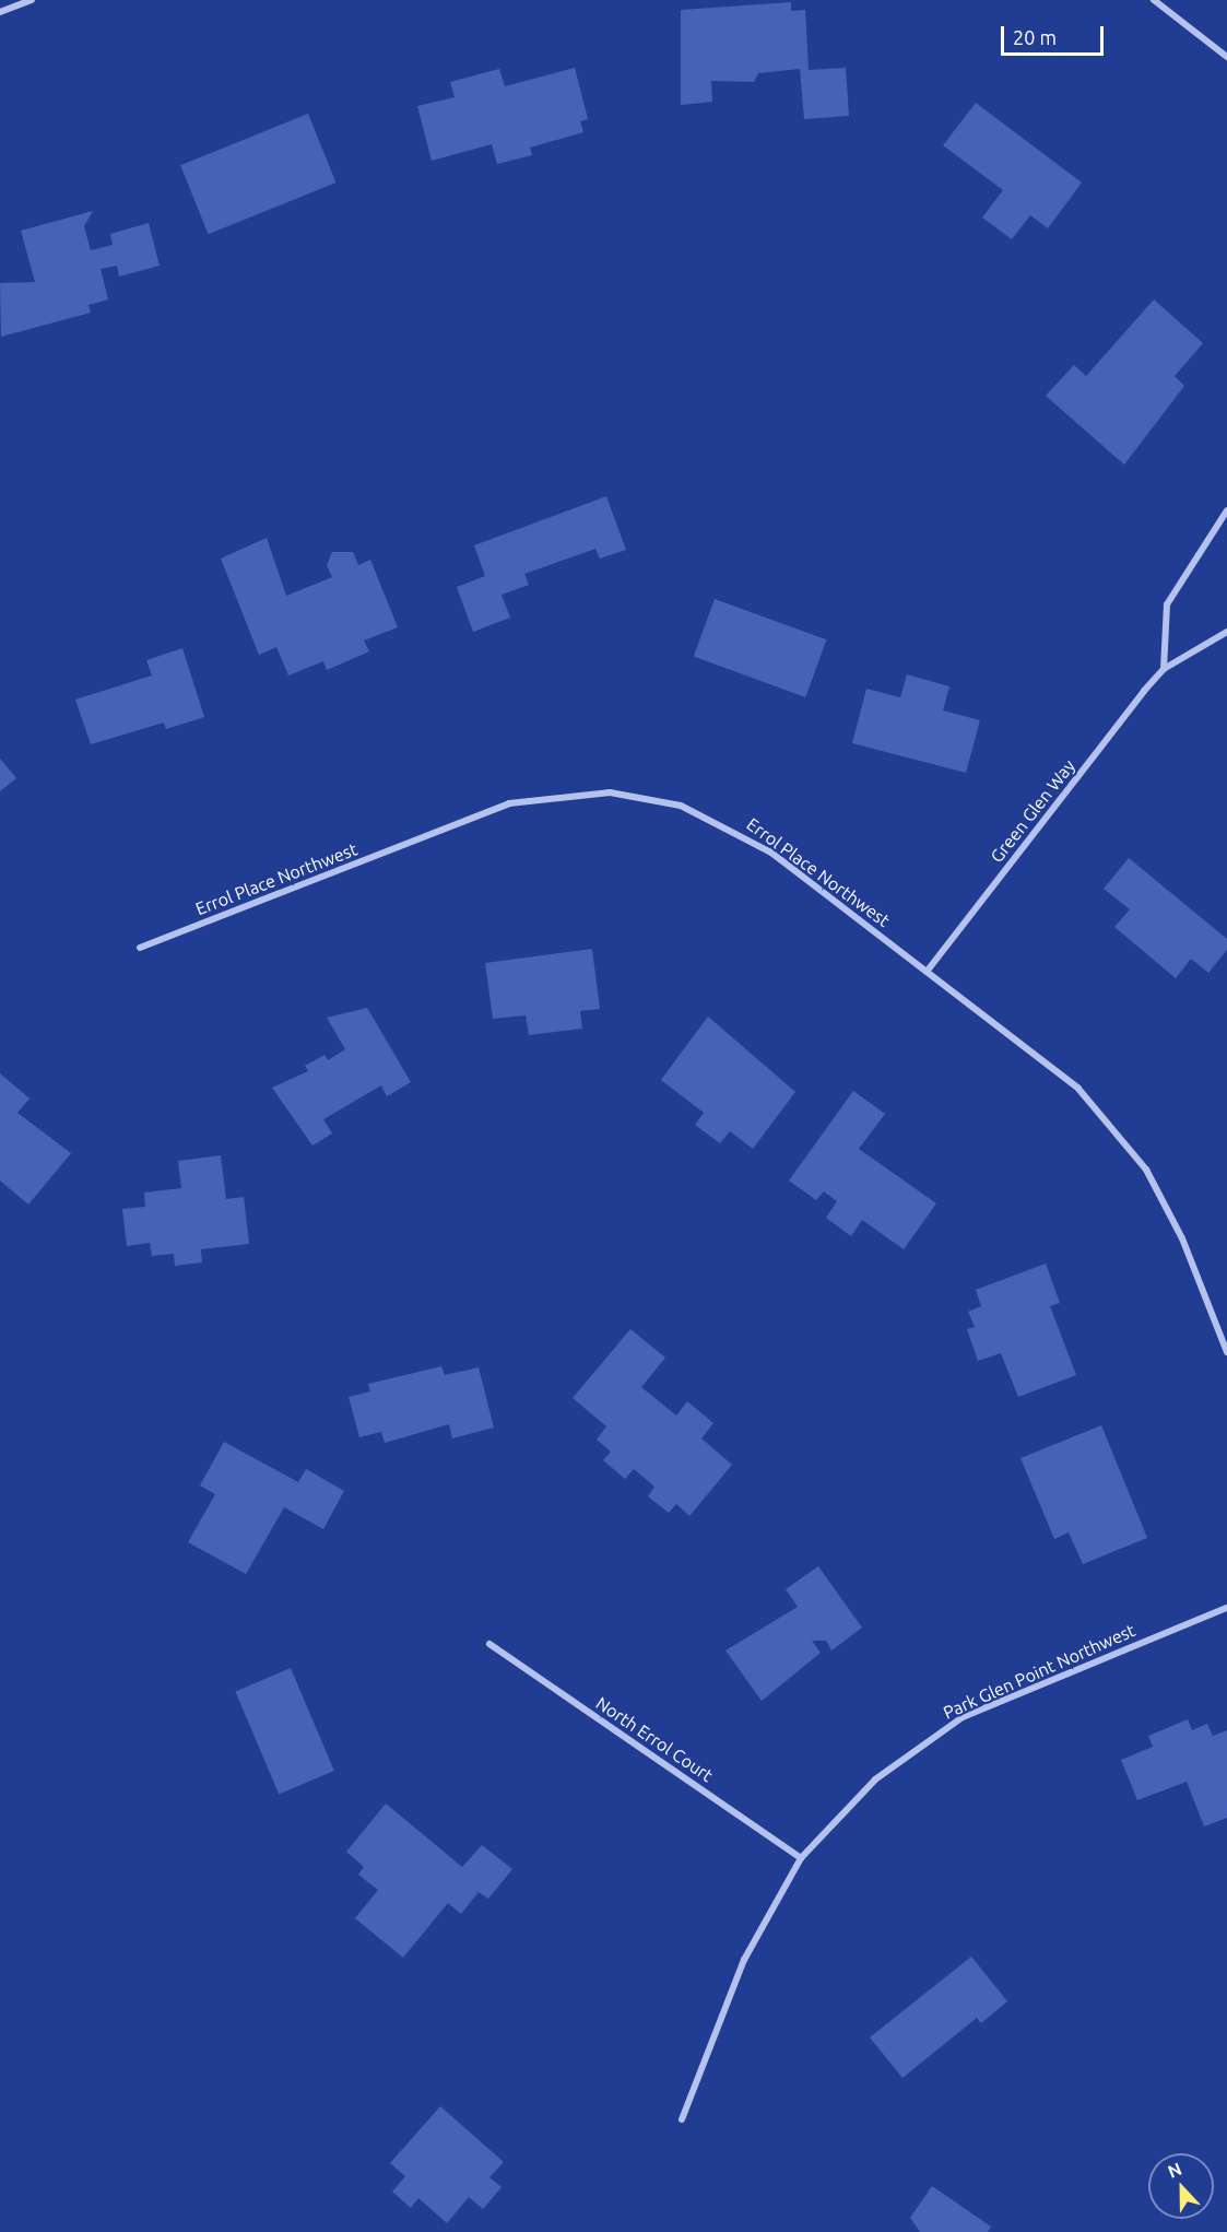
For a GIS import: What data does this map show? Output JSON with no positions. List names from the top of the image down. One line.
{"streets":{"street":["Green Glen Way","Errol Place Northwest","Park Glen Point Northwest","North Errol Court"]},"crossings":[["Green Glen Way","Errol Place Northwest"],["Park Glen Point Northwest","North Errol Court"]],"scale_bar":"20 m","north":"top"}
